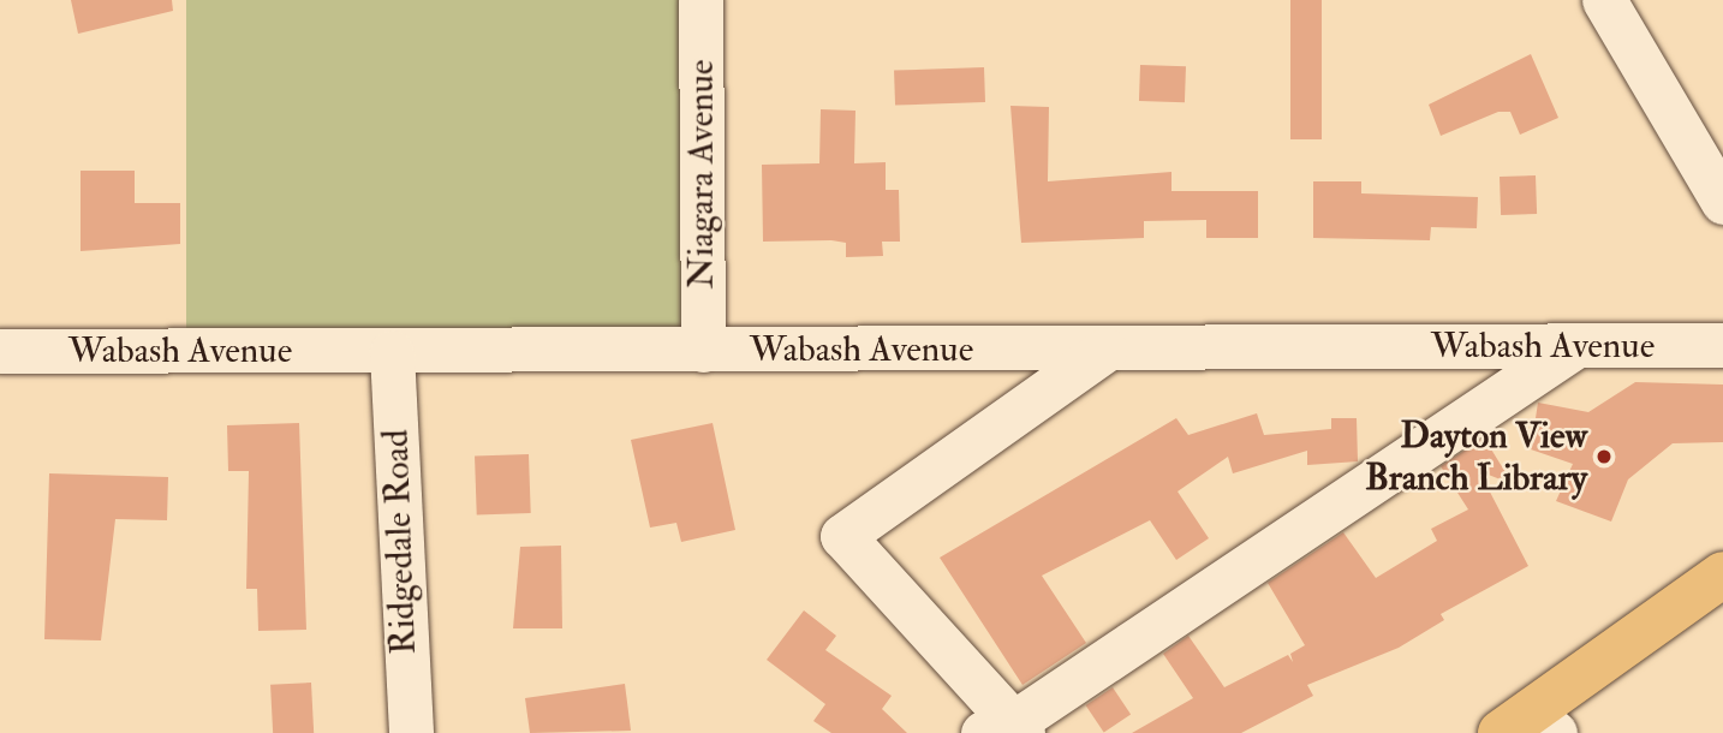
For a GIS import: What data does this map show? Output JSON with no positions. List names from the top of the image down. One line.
{"streets":{"street":["Niagara Avenue","Wabash Avenue","Ridgedale Road"]},"crossings":[["Niagara Avenue","Wabash Avenue"],["Wabash Avenue","Ridgedale Road"]],"places":["Dayton View Branch Library"]}
